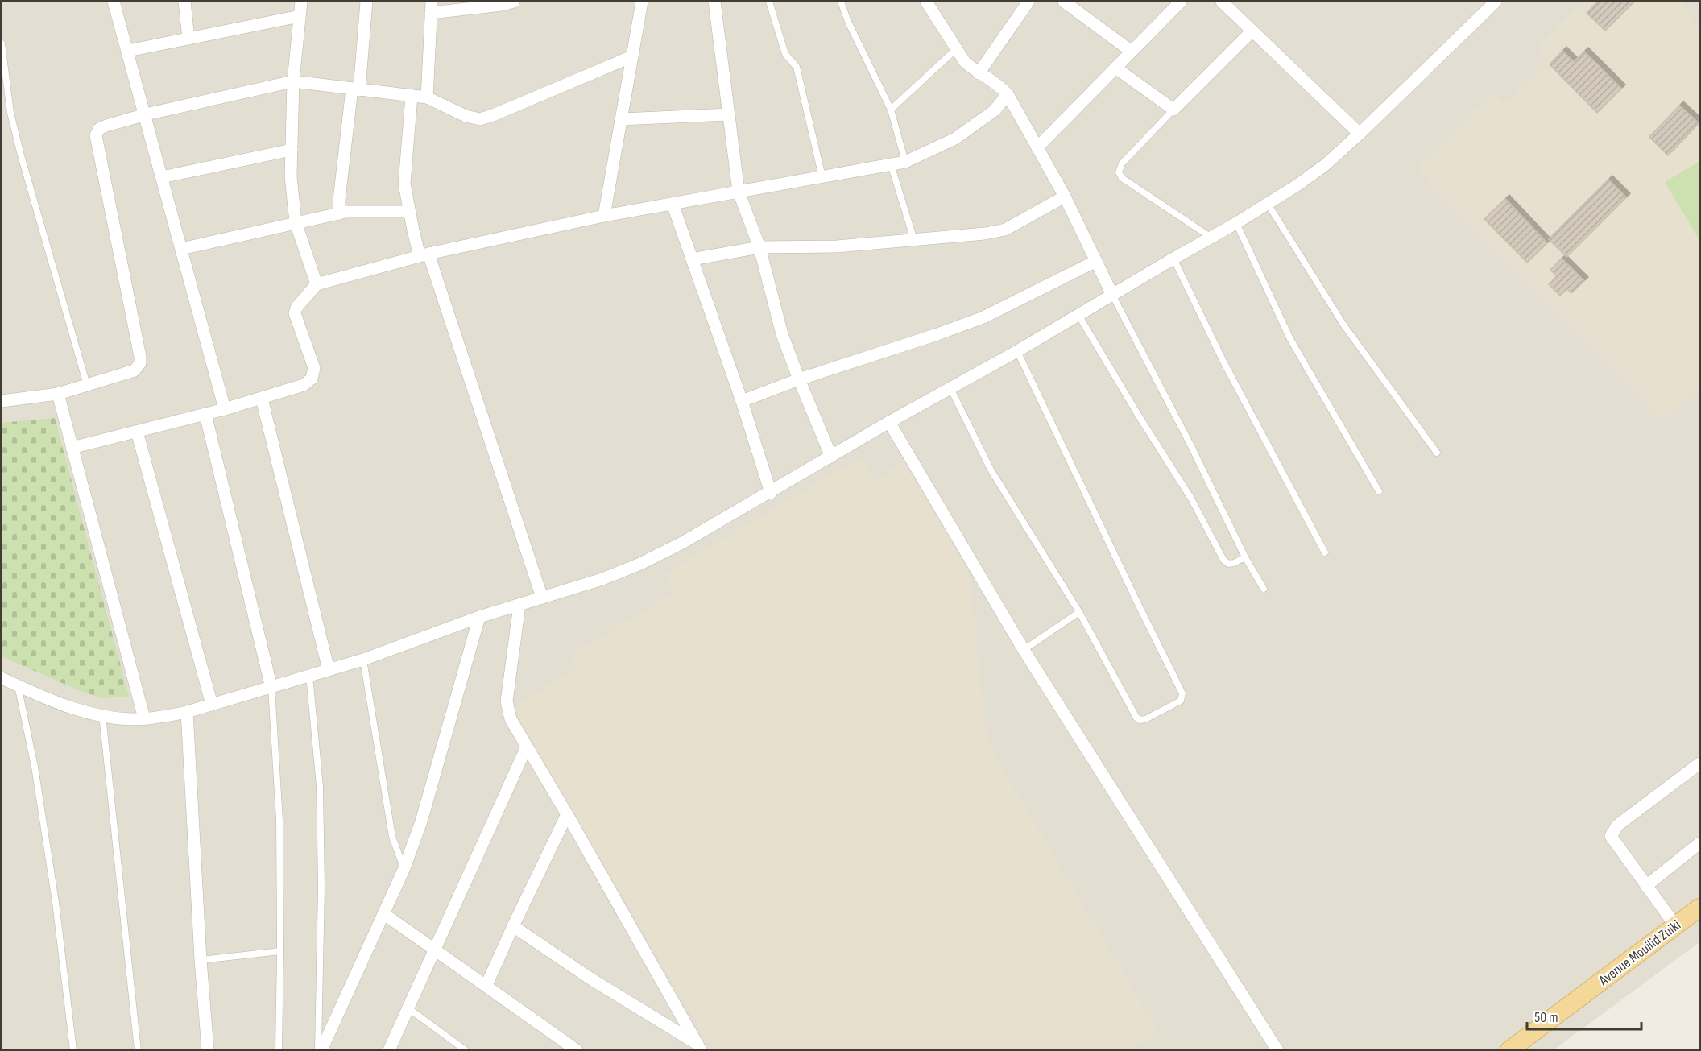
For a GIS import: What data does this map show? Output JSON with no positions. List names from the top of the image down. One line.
{"streets":{"main road":["Avenue Mouilid Zuiki"]},"scale_bar":"50 m"}
